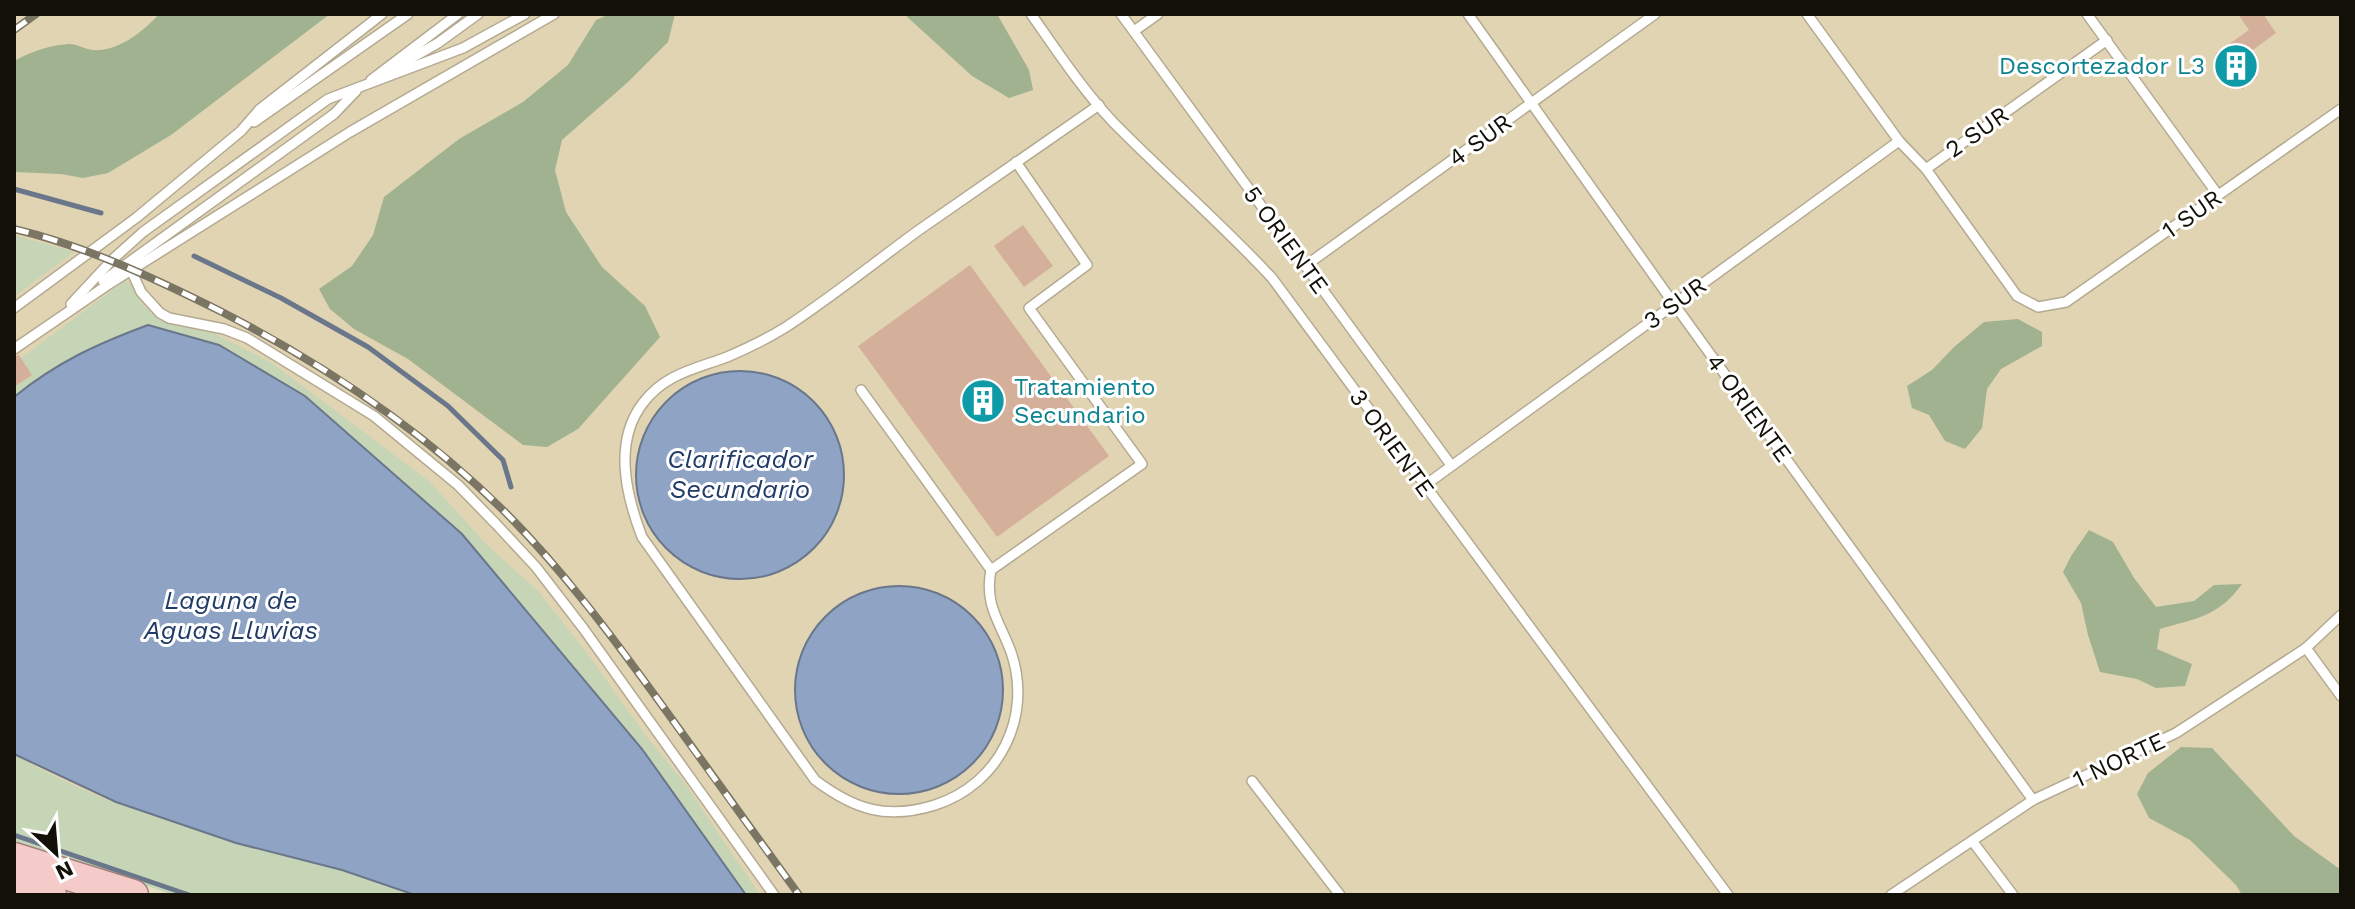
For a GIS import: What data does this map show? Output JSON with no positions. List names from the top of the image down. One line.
{"streets":{"lane":["2 SUR","4 SUR","1 SUR","5 ORIENTE","3 SUR","4 ORIENTE","3 ORIENTE","1 NORTE"]},"crossings":[["2 SUR","1 SUR"],["4 SUR","5 ORIENTE"],["4 SUR","4 ORIENTE"],["5 ORIENTE","3 SUR"],["3 SUR","4 ORIENTE"],["3 SUR","3 ORIENTE"],["4 ORIENTE","1 NORTE"]],"water":["Clarificador Secundario","Laguna de Aguas Lluvias"],"places":{"building":["Descortezador L3","Tratamiento Secundario"]},"north":"bottom right"}
